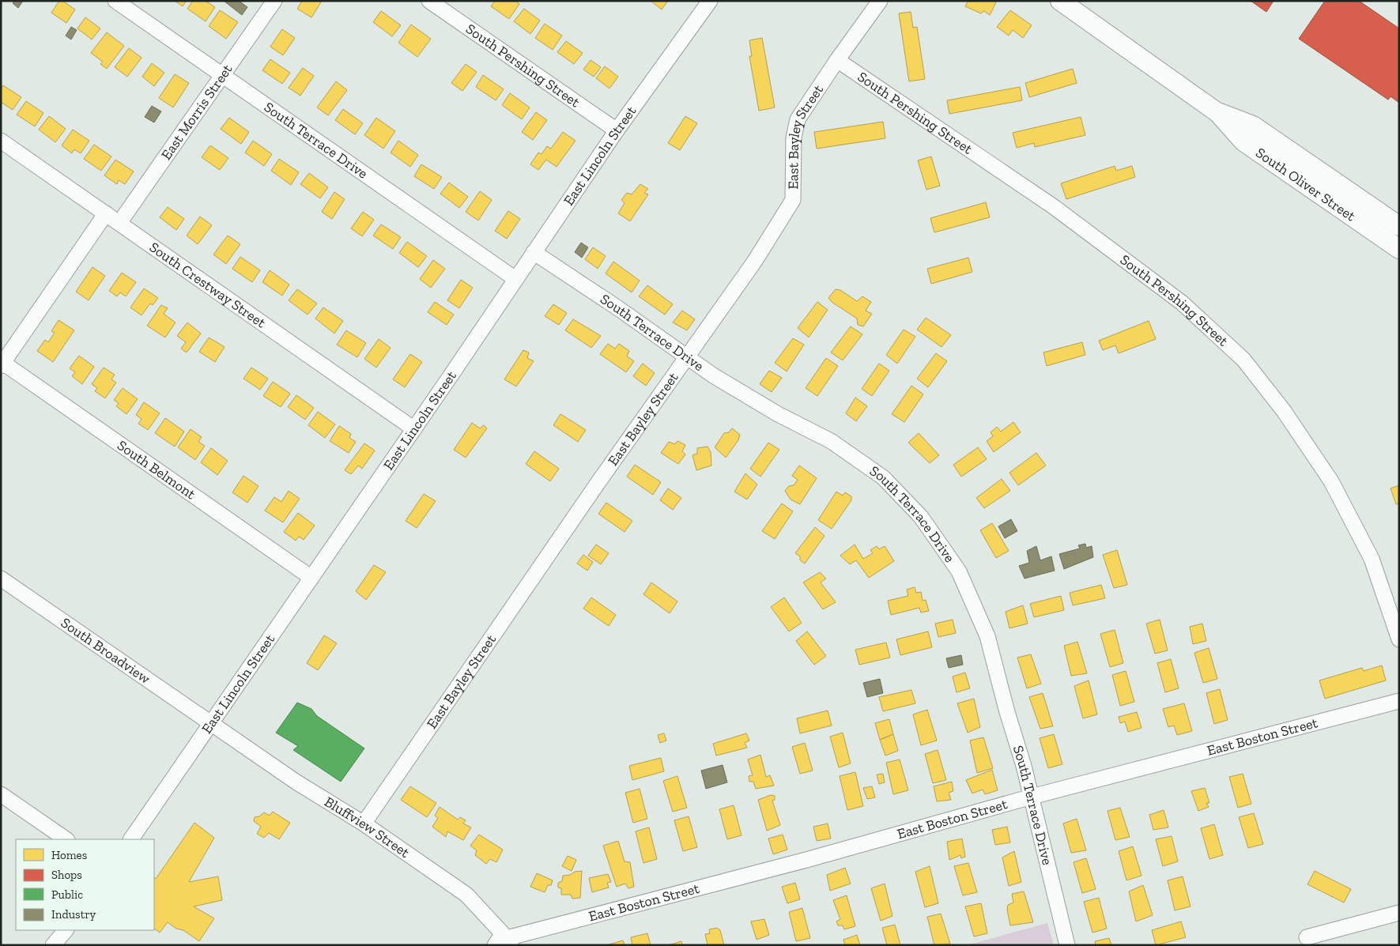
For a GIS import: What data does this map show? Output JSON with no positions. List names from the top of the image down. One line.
{"streets":{"main road":["South Oliver Street"],"street":["South Pershing Street","East Morris Street","East Bayley Street","South Terrace Drive","East Lincoln Street","South Crestway Street","South Belmont","South Broadview","East Boston Street","Bluffview Street"]},"crossings":[["South Pershing Street","East Bayley Street"],["South Pershing Street","East Lincoln Street"],["East Morris Street","South Terrace Drive"],["East Morris Street","South Crestway Street"],["East Bayley Street","South Terrace Drive"],["East Bayley Street","Bluffview Street"],["South Terrace Drive","East Lincoln Street"],["South Terrace Drive","East Boston Street"],["East Lincoln Street","South Crestway Street"],["East Lincoln Street","South Belmont"],["East Lincoln Street","South Broadview"],["East Lincoln Street","Bluffview Street"],["South Broadview","Bluffview Street"],["East Boston Street","Bluffview Street"]],"legend":["Homes","Shops","Public","Industry"]}
